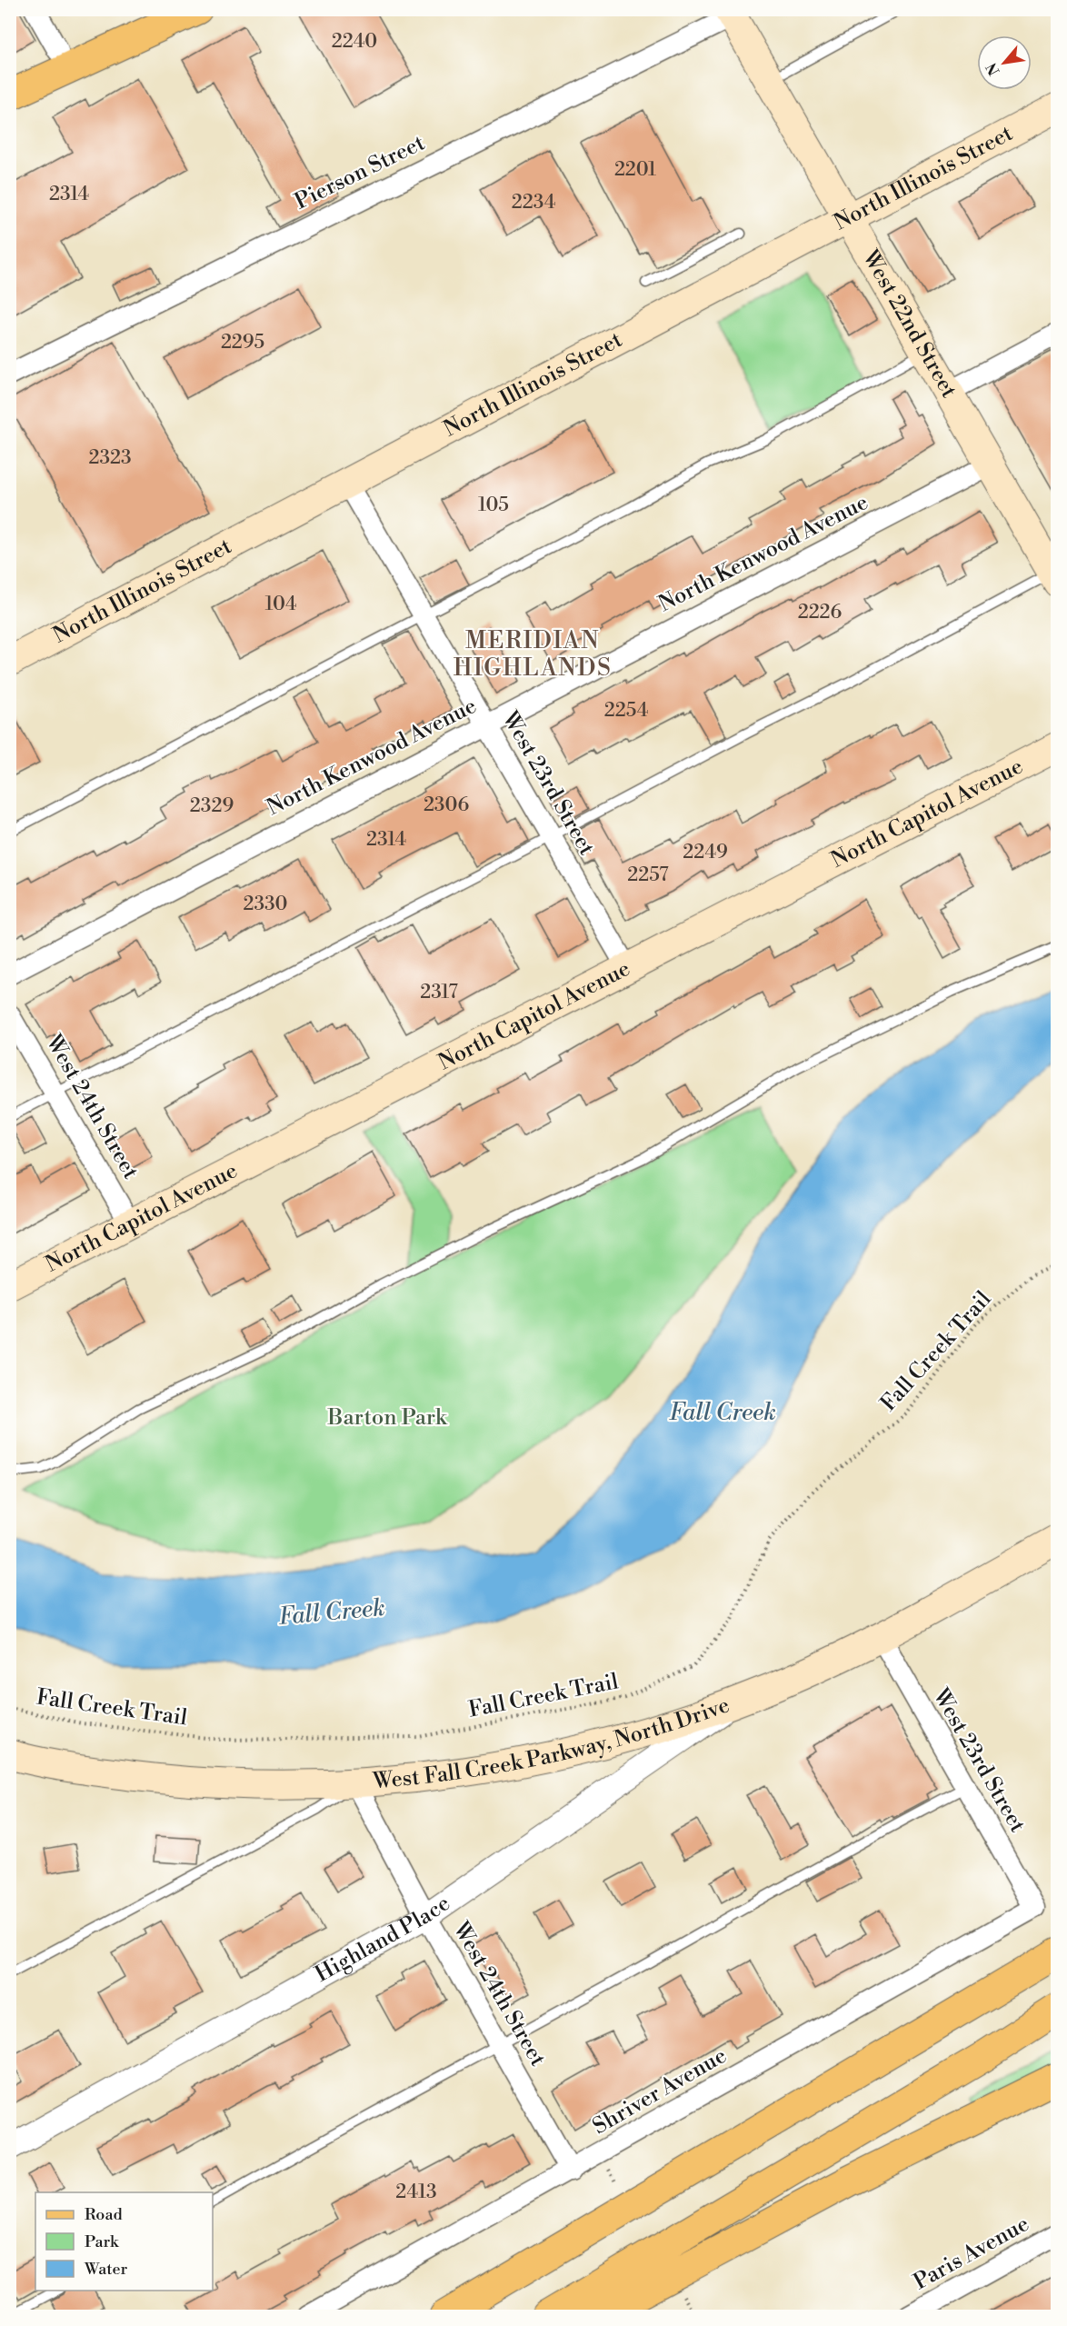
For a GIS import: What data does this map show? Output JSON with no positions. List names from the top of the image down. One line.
{"streets":{"main road":["North Illinois Street","West 22nd Street","North Capitol Avenue","West Fall Creek Parkway, North Drive"],"street":["Pierson Street","North Kenwood Avenue","West 23rd Street","West 24th Street","Highland Place","Shriver Avenue","Paris Avenue"],"path":["Fall Creek Trail"]},"crossings":[["Pierson Street","West 22nd Street"],["North Illinois Street","West 22nd Street"],["North Illinois Street","West 23rd Street"],["West 22nd Street","North Kenwood Avenue"],["North Kenwood Avenue","West 23rd Street"],["West 23rd Street","North Capitol Avenue"],["West 23rd Street","West Fall Creek Parkway, North Drive"],["West 23rd Street","Shriver Avenue"],["North Capitol Avenue","West 24th Street"],["West 24th Street","West Fall Creek Parkway, North Drive"],["West 24th Street","Highland Place"],["West 24th Street","Shriver Avenue"],["West Fall Creek Parkway, North Drive","Highland Place"]],"districts":["MERIDIAN HIGHLANDS"],"water":["Fall Creek"],"parks":["Barton Park"],"house_numbers":["2240","2201","2314","2234","2295","2323","105","104","2226","2254","2306","2329","2314","2249","2257","2330","2317","2413"],"legend":["Road","Park","Water"],"north":"bottom left"}
